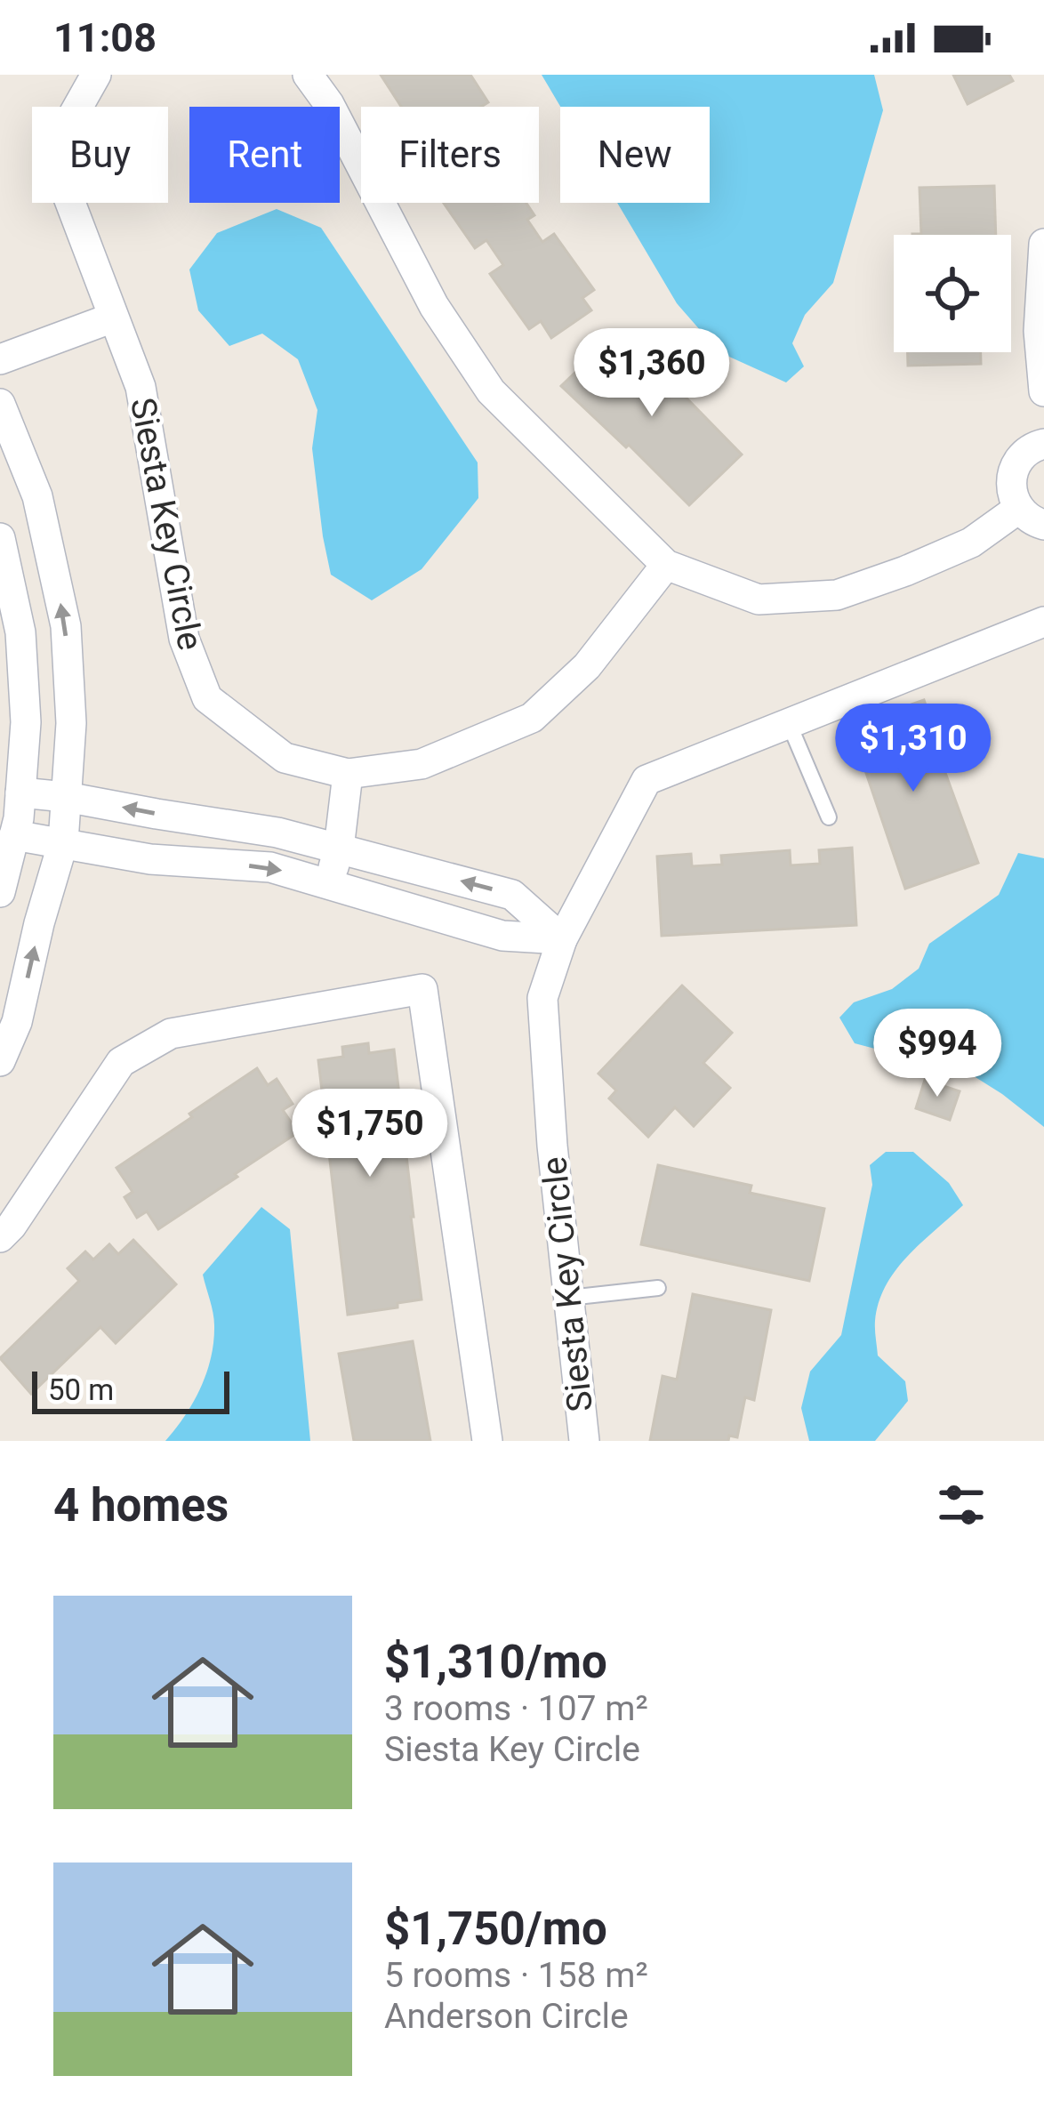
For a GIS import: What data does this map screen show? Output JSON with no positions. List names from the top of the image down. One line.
{"streets":{"street":["Siesta Key Circle"]},"scale_bar":"50 m","page":{"status":"11:08","chip":["Buy","Rent","Filters","New"],"price":["$1,360","$1,310","$994","$1,750"],"scale":"50 m","heading":"4 homes","list":[{"name":"$1,310/mo","note":"3 rooms · 107 m² · Siesta Key Circle"},{"name":"$1,750/mo","note":"5 rooms · 158 m² · Anderson Circle"}]}}
